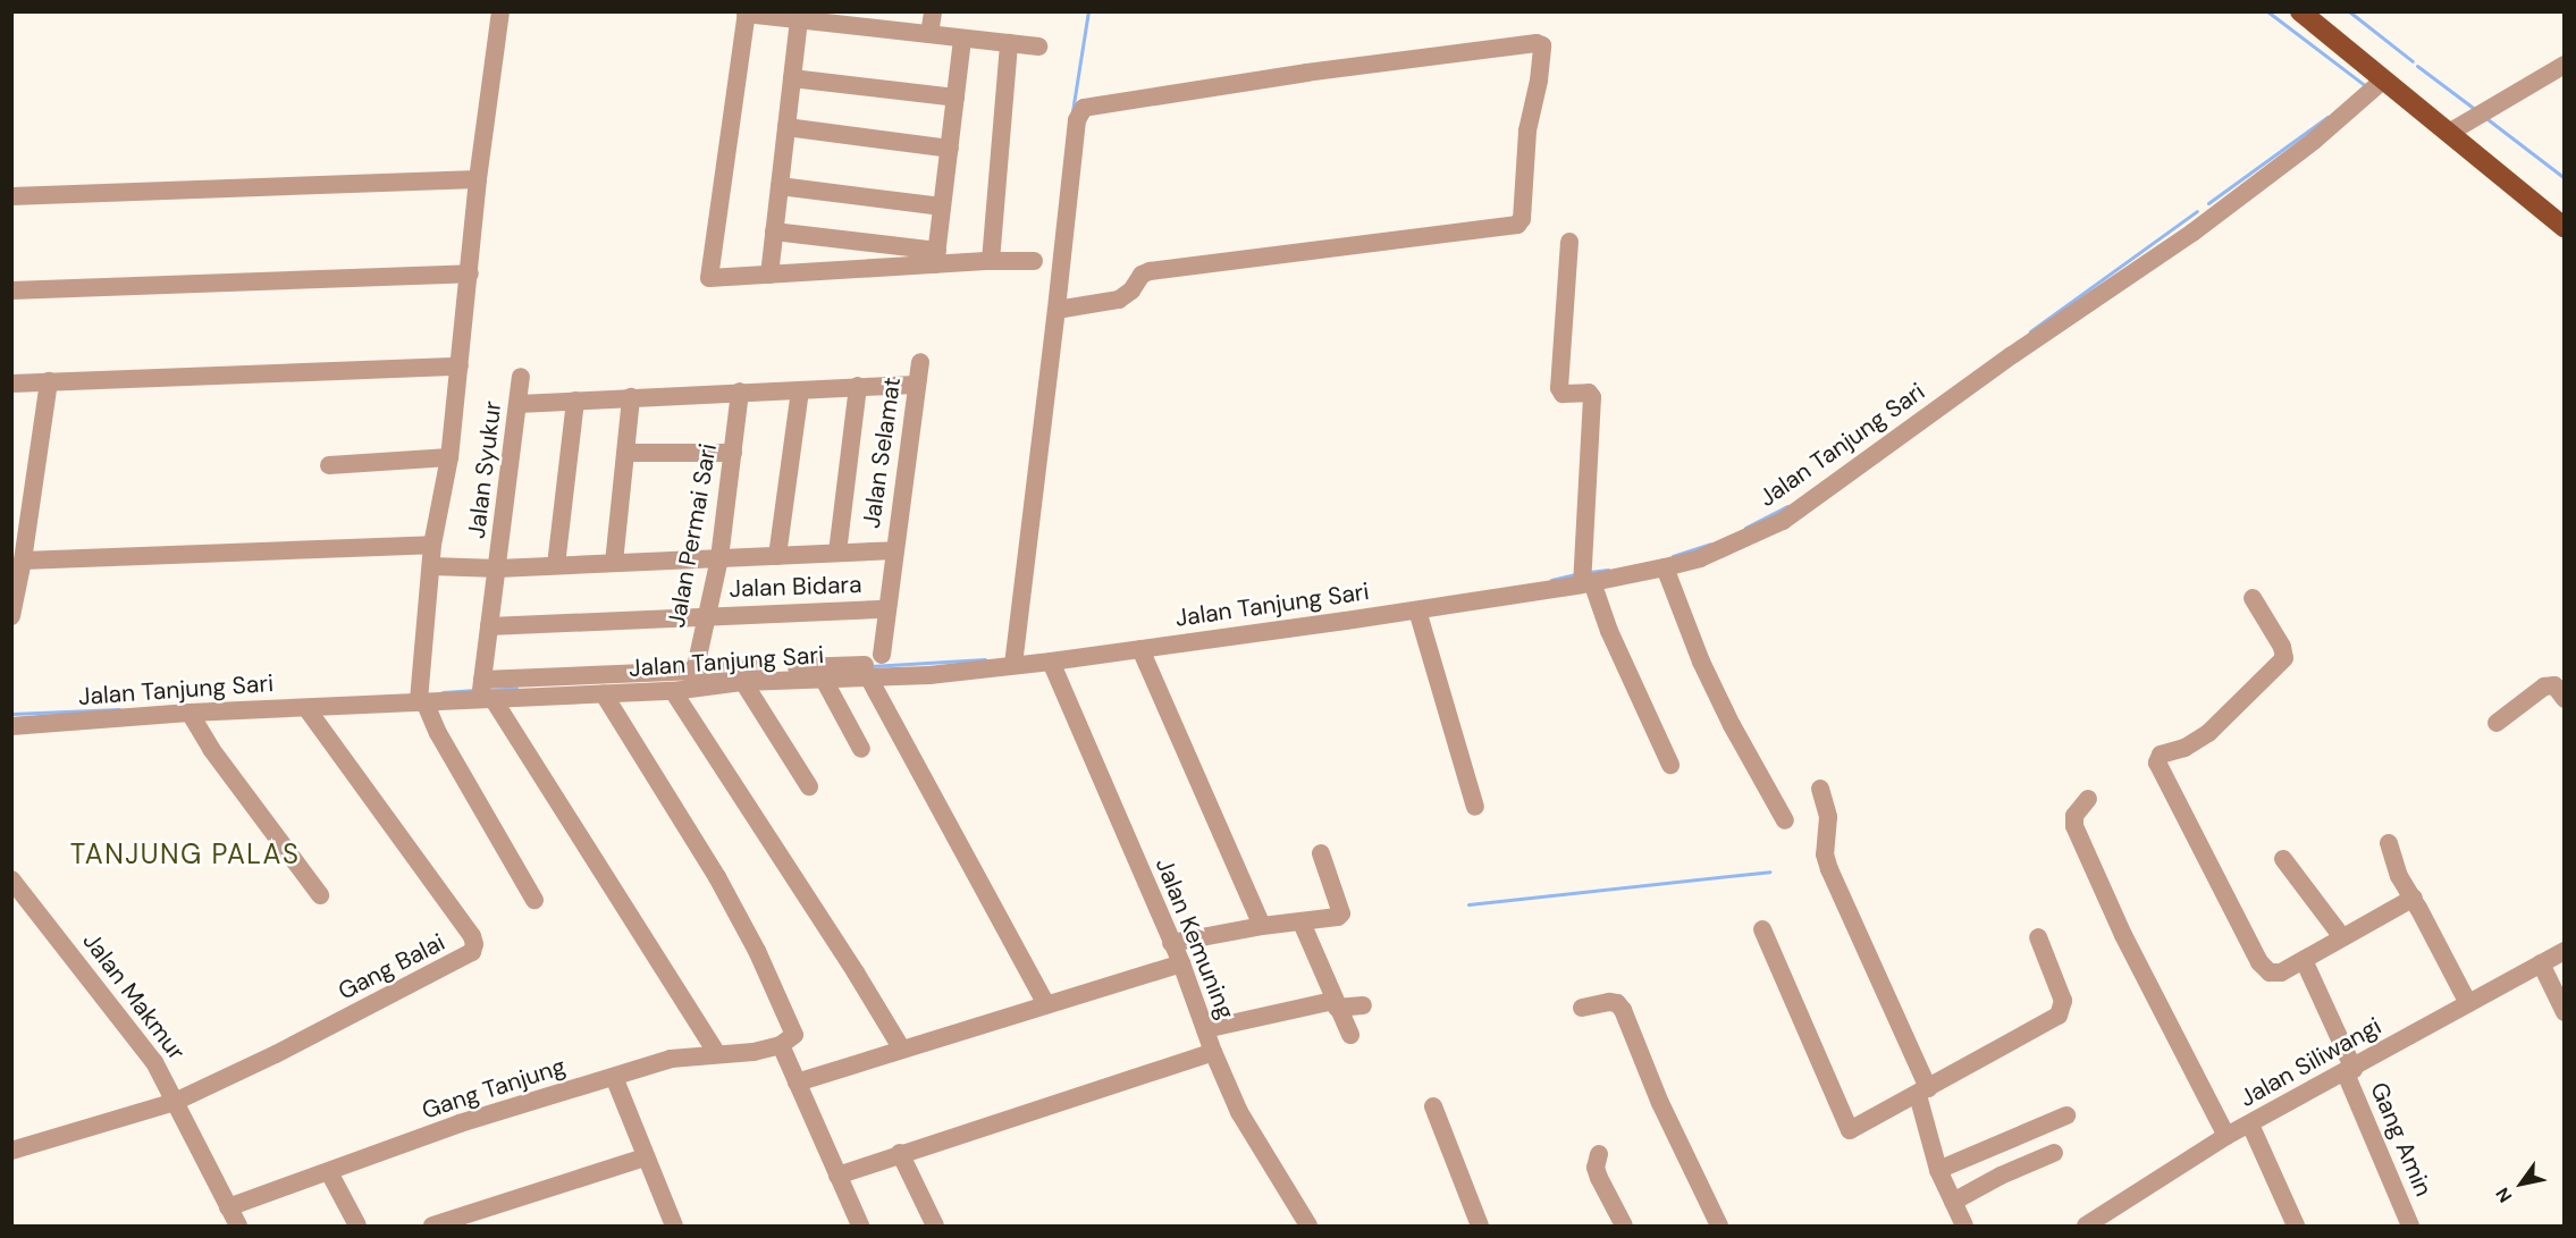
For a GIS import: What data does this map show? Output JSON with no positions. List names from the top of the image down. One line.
{"streets":{"street":["Jalan Tanjung Sari","Jalan Selamat","Jalan Syukur","Jalan Permai Sari","Jalan Bidara","Jalan Kemuning","Gang Balai","Jalan Makmur","Jalan Siliwangi","Gang Tanjung","Gang Amin"]},"crossings":[["Jalan Tanjung Sari","Jalan Syukur"],["Jalan Tanjung Sari","Jalan Permai Sari"],["Jalan Tanjung Sari","Jalan Kemuning"],["Jalan Tanjung Sari","Gang Balai"],["Jalan Selamat","Jalan Bidara"],["Jalan Syukur","Jalan Bidara"],["Jalan Permai Sari","Jalan Bidara"],["Gang Balai","Jalan Makmur"],["Jalan Makmur","Gang Tanjung"],["Jalan Siliwangi","Gang Amin"]],"districts":["TANJUNG PALAS"],"north":"bottom left"}
